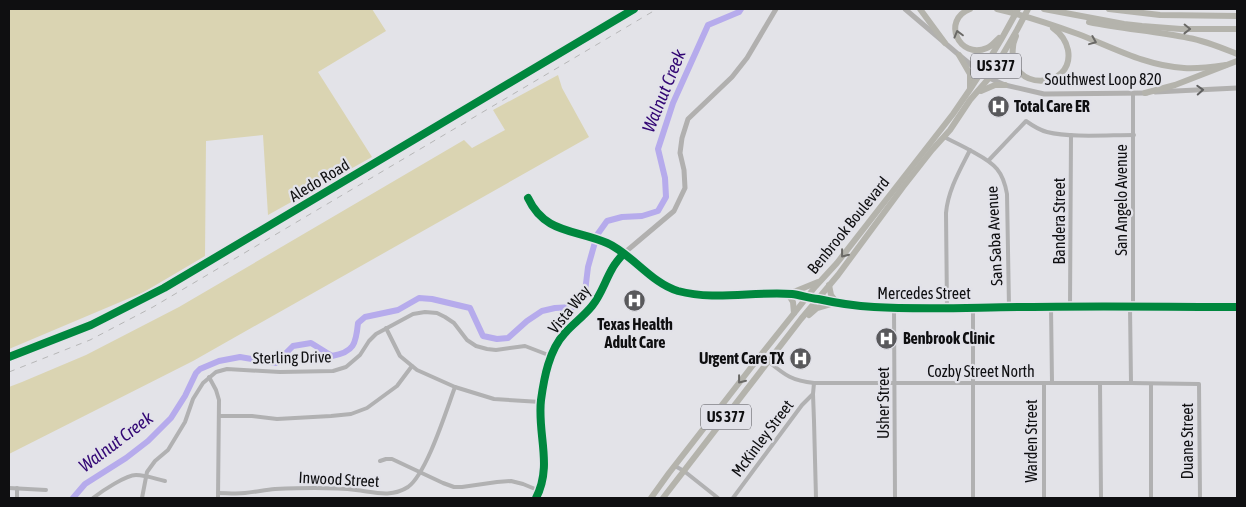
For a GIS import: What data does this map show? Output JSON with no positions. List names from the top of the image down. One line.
{"streets":{"highway":["US 377","Benbrook Boulevard"],"street":["Southwest Loop 820","Aledo Road","San Angelo Avenue","Bandera Street","San Saba Avenue","Mercedes Street","Vista Way","Sterling Drive","Cozby Street North","Usher Street","McKinley Street","Warden Street","Duane Street","Inwood Street"]},"crossings":[["Southwest Loop 820","San Angelo Avenue"],["Southwest Loop 820","Benbrook Boulevard"],["San Angelo Avenue","Mercedes Street"],["San Angelo Avenue","Cozby Street North"],["Bandera Street","Mercedes Street"],["Benbrook Boulevard","San Saba Avenue"],["Benbrook Boulevard","Mercedes Street"],["Benbrook Boulevard","Cozby Street North"],["San Saba Avenue","Mercedes Street"],["Mercedes Street","Vista Way"],["Mercedes Street","Usher Street"],["Mercedes Street","Warden Street"],["Vista Way","Sterling Drive"],["Cozby Street North","Usher Street"],["Cozby Street North","Warden Street"],["Cozby Street North","Duane Street"]],"water":["Walnut Creek"],"places":{"hospital":["Total Care ER","Texas Health Adult Care","Benbrook Clinic","Urgent Care TX"]}}
